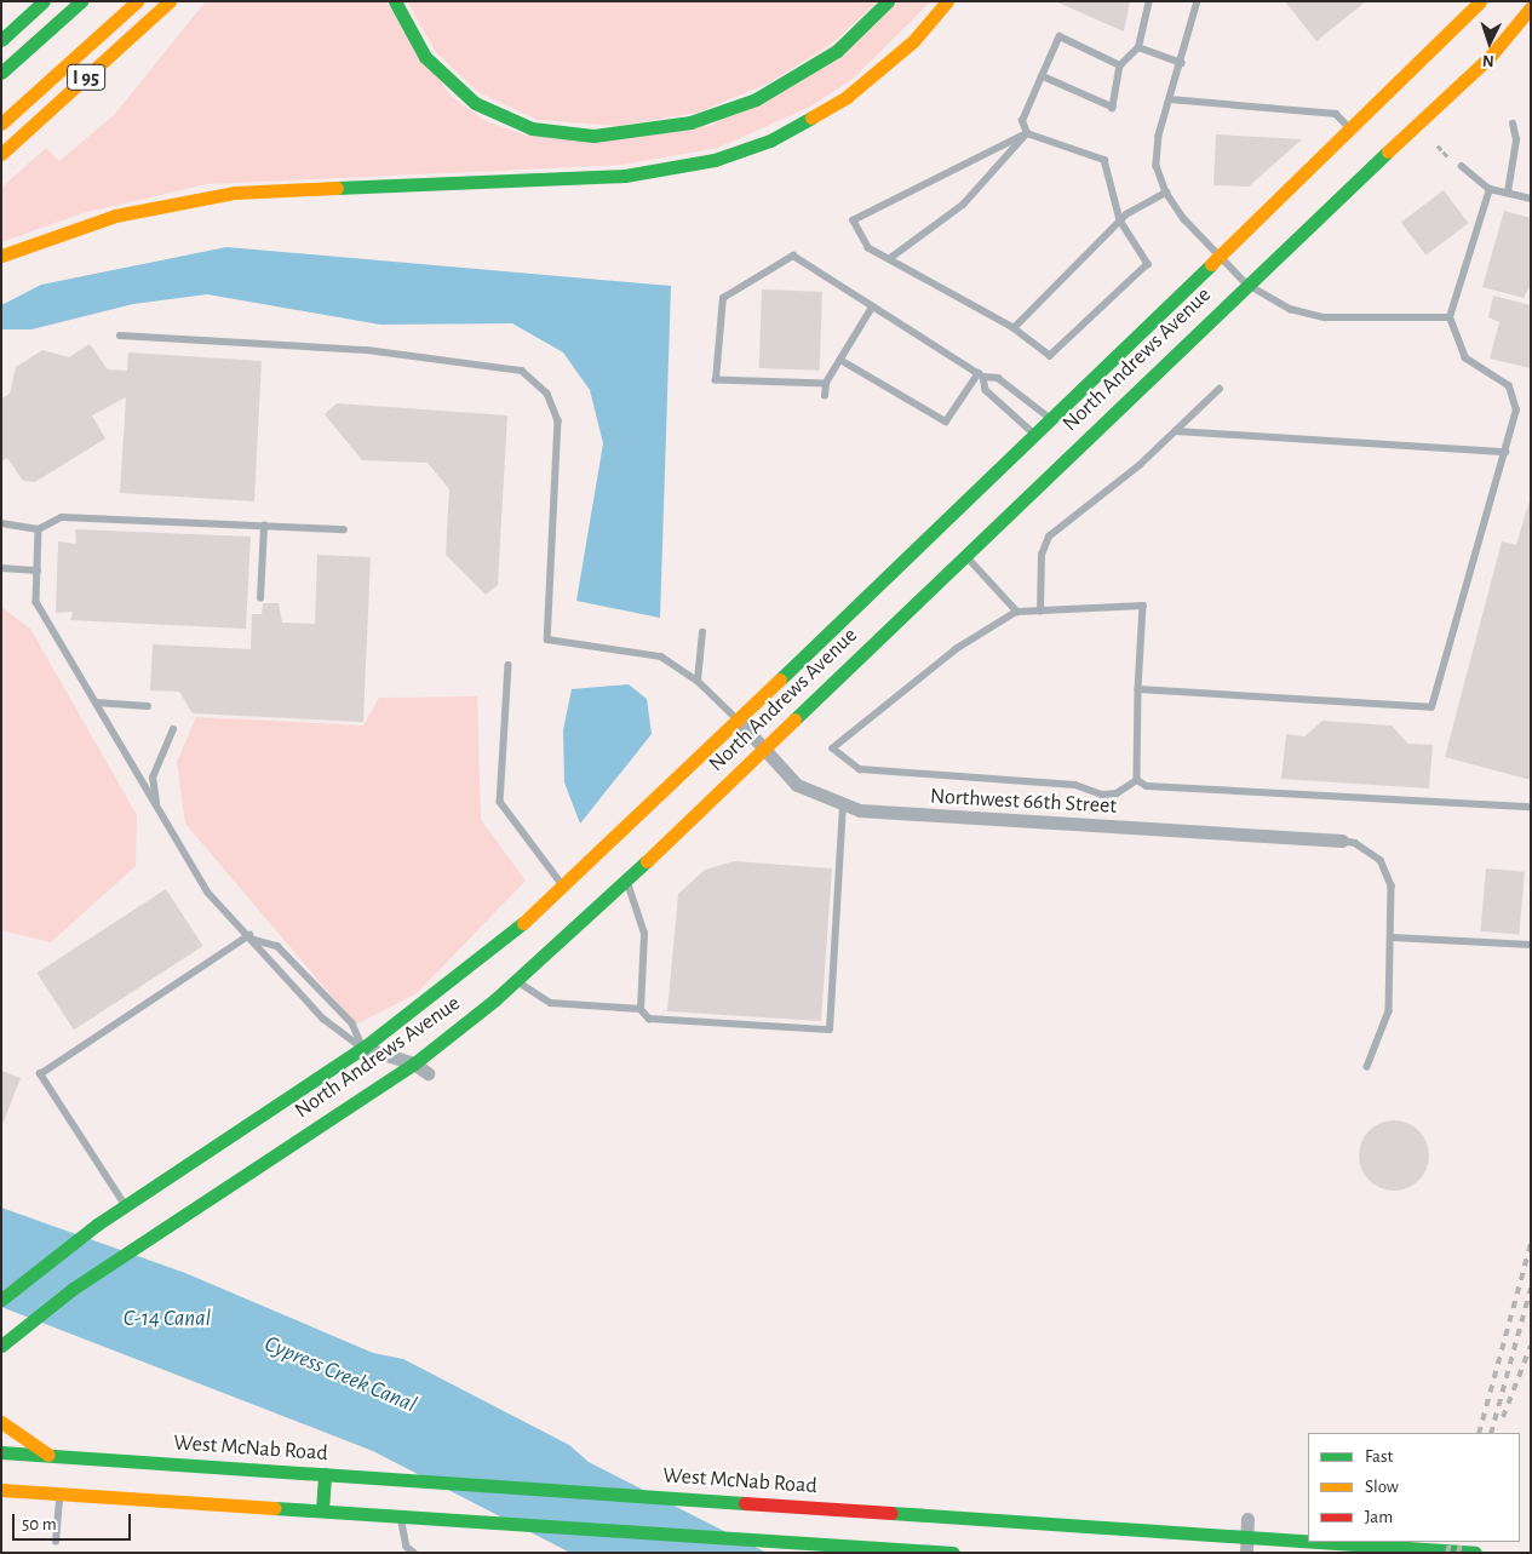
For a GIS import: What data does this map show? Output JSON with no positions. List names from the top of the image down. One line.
{"streets":{"main road":["I 95","North Andrews Avenue","West McNab Road"],"street":["Northwest 66th Street"]},"crossings":[["North Andrews Avenue","Northwest 66th Street"]],"water":["C-14 Canal","Cypress Creek Canal"],"legend":["Fast","Slow","Jam"],"scale_bar":"50 m","north":"bottom"}
